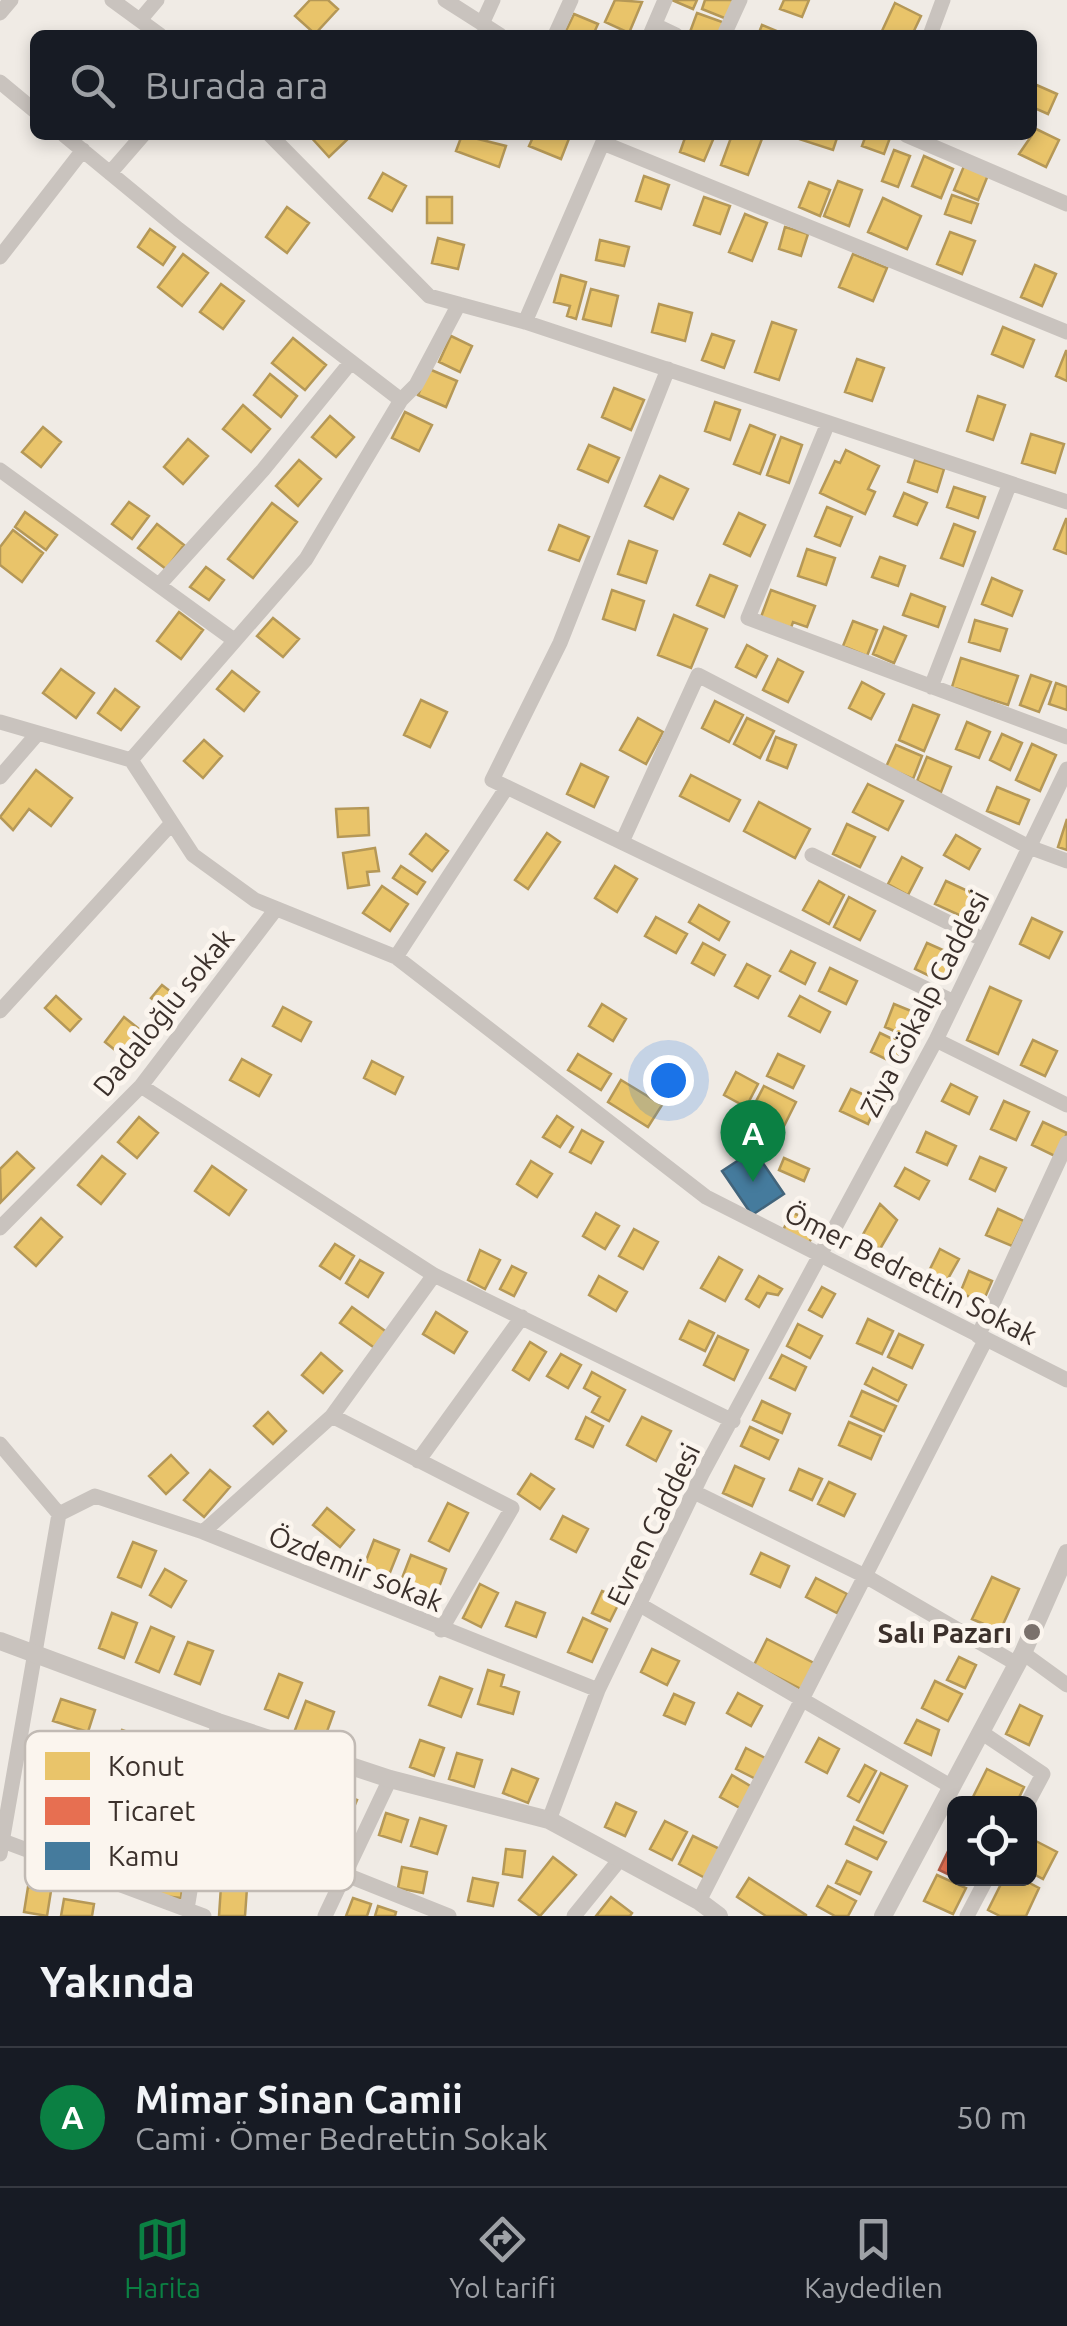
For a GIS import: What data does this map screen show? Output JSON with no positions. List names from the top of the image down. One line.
{"streets":{"street":["Ziya Gökalp Caddesi","Dadaloğlu sokak","Ömer Bedrettin Sokak","Evren Caddesi","Özdemir sokak"]},"crossings":[["Ziya Gökalp Caddesi","Ömer Bedrettin Sokak"],["Ziya Gökalp Caddesi","Evren Caddesi"],["Dadaloğlu sokak","Ömer Bedrettin Sokak"],["Ömer Bedrettin Sokak","Evren Caddesi"],["Evren Caddesi","Özdemir sokak"]],"places":["Salı Pazarı"],"legend":["Konut","Ticaret","Kamu"],"page":{"search":"Burada ara","pins":"A","heading":"Yakında","list":[{"mark":"A","name":"Mimar Sinan Camii","note":"Cami · Ömer Bedrettin Sokak","value":"50 m"}],"nav":["Harita","Yol tarifi","Kaydedilen"]}}
